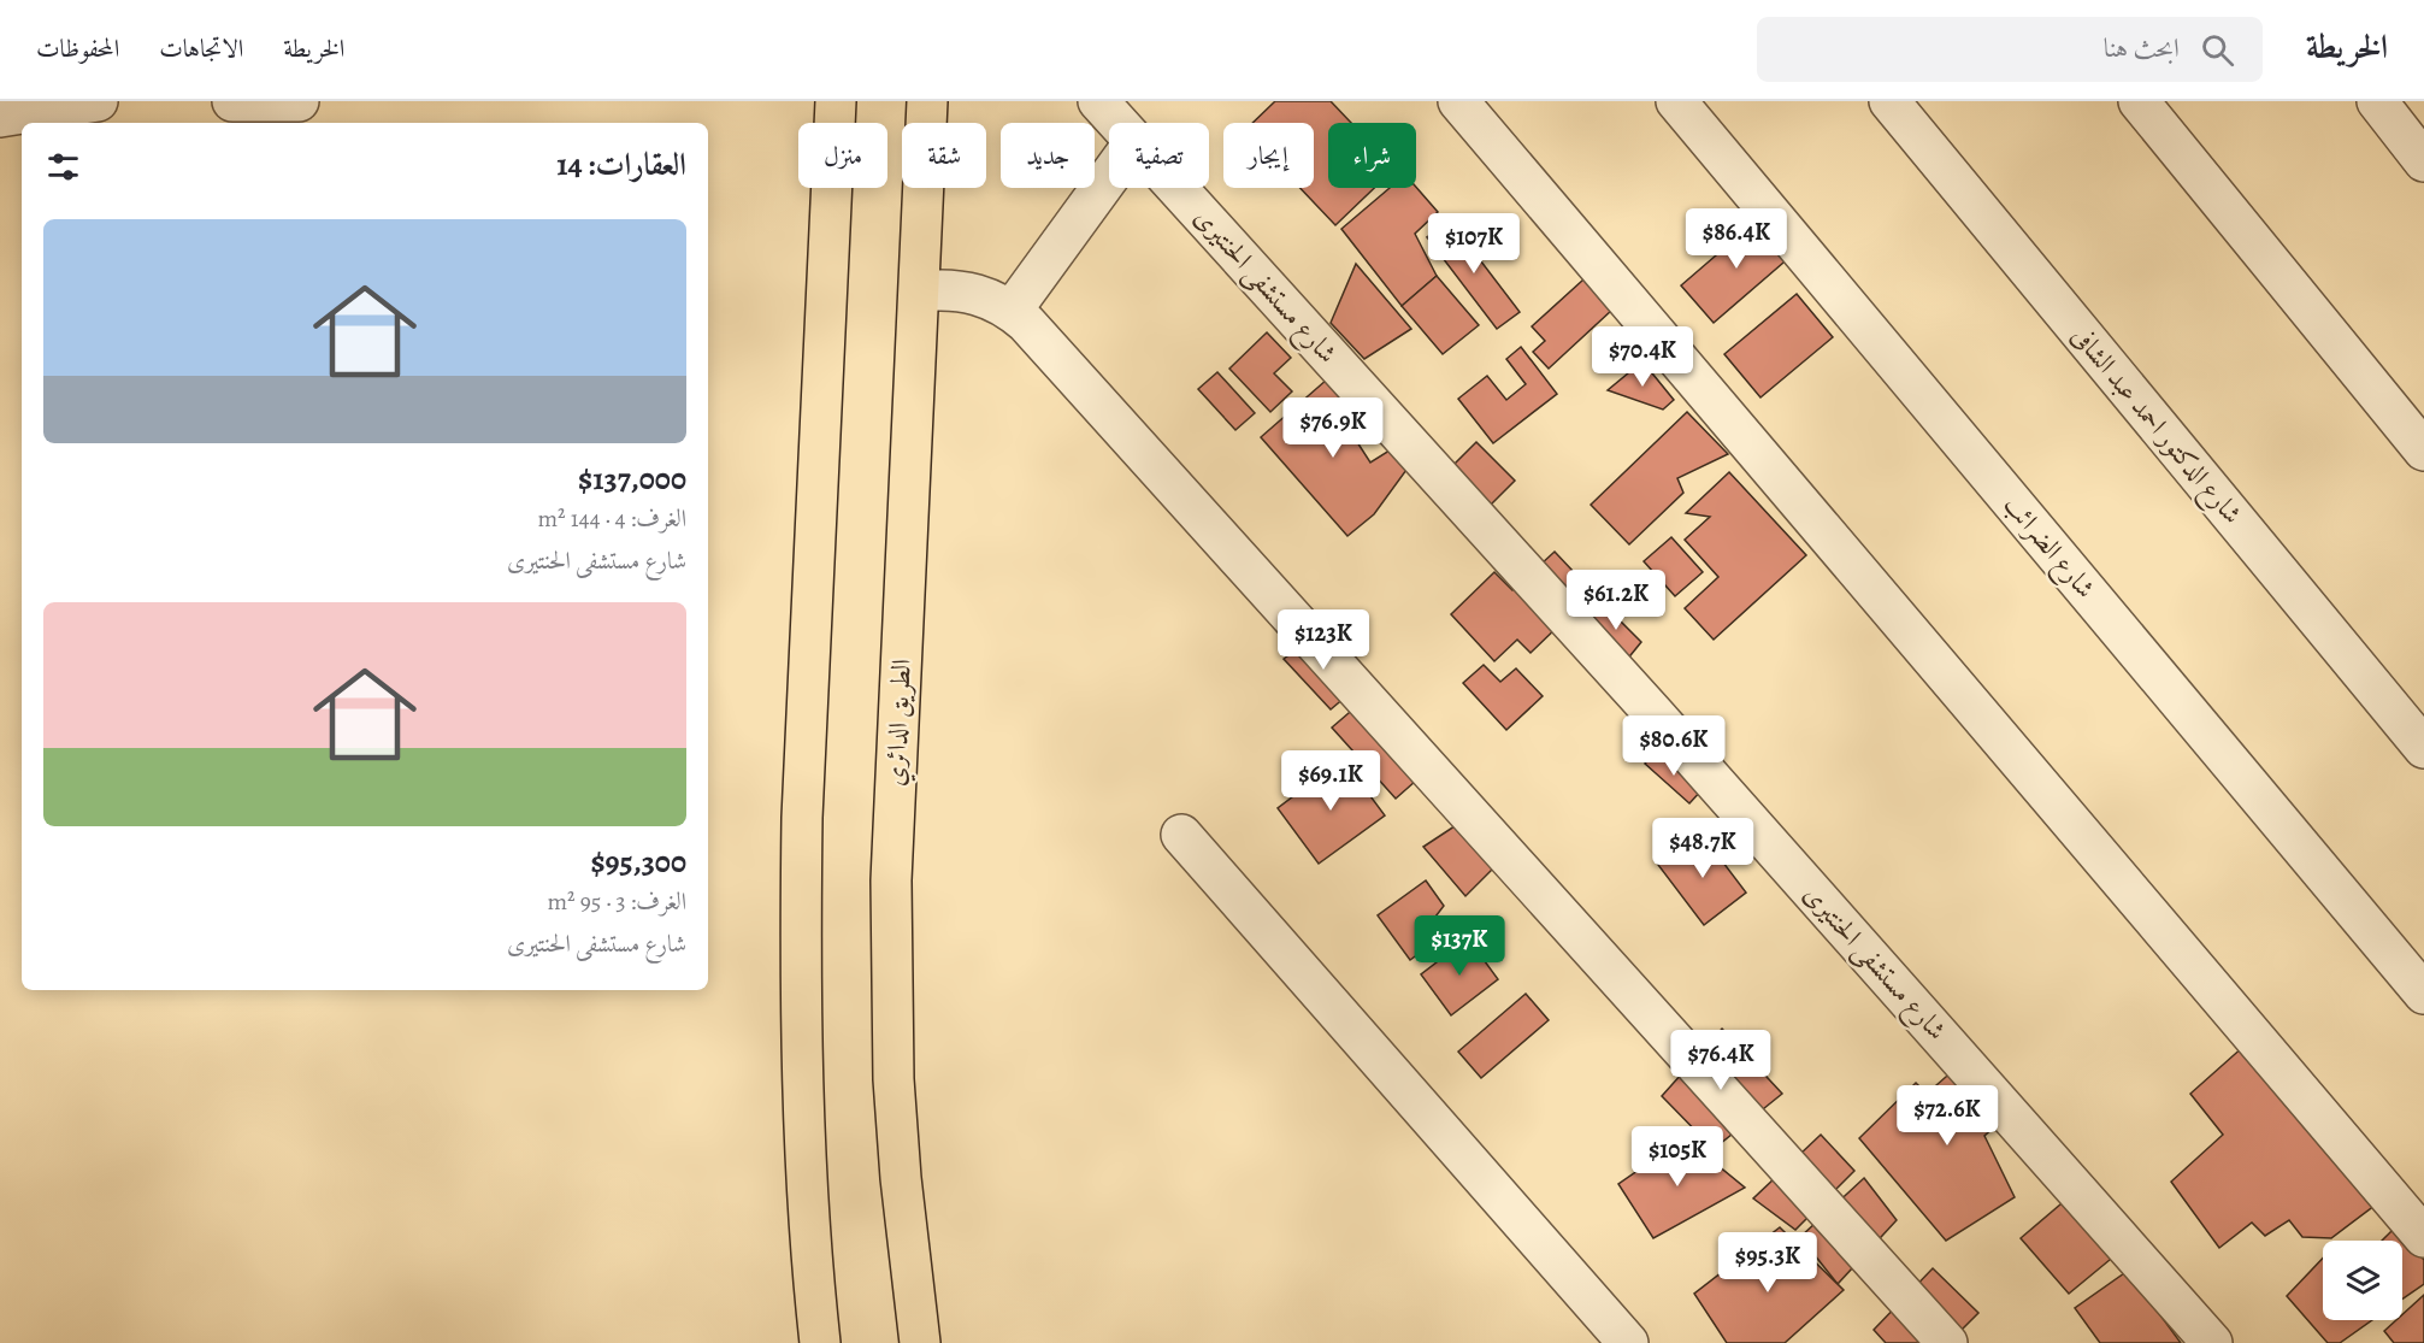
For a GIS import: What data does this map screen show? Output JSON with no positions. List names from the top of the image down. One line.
{"streets":{"highway":["الطريق الدائري"],"street":["شارع مستشفى الحنتيرى","شارع الدكتور احمد عبد الشافى","شارع الضرائب"]},"page":{"header":"الخريطة","search":"ابحث هنا","nav":["الخريطة","الاتجاهات","المحفوظات"],"chip":["شراء","إيجار","تصفية","جديد","شقة","منزل"],"heading":"العقارات: 14","price":["$86.4K","$107K","$70.4K","$76.9K","$61.2K","$123K","$80.6K","$69.1K","$48.7K","$137K","$76.4K","$72.6K","$105K","$95.3K"],"list":[{"name":"$137,000","note":"الغرف: 4 · 144 m² · شارع مستشفى الحنتيرى"},{"name":"$95,300","note":"الغرف: 3 · 95 m² · شارع مستشفى الحنتيرى"}]}}
